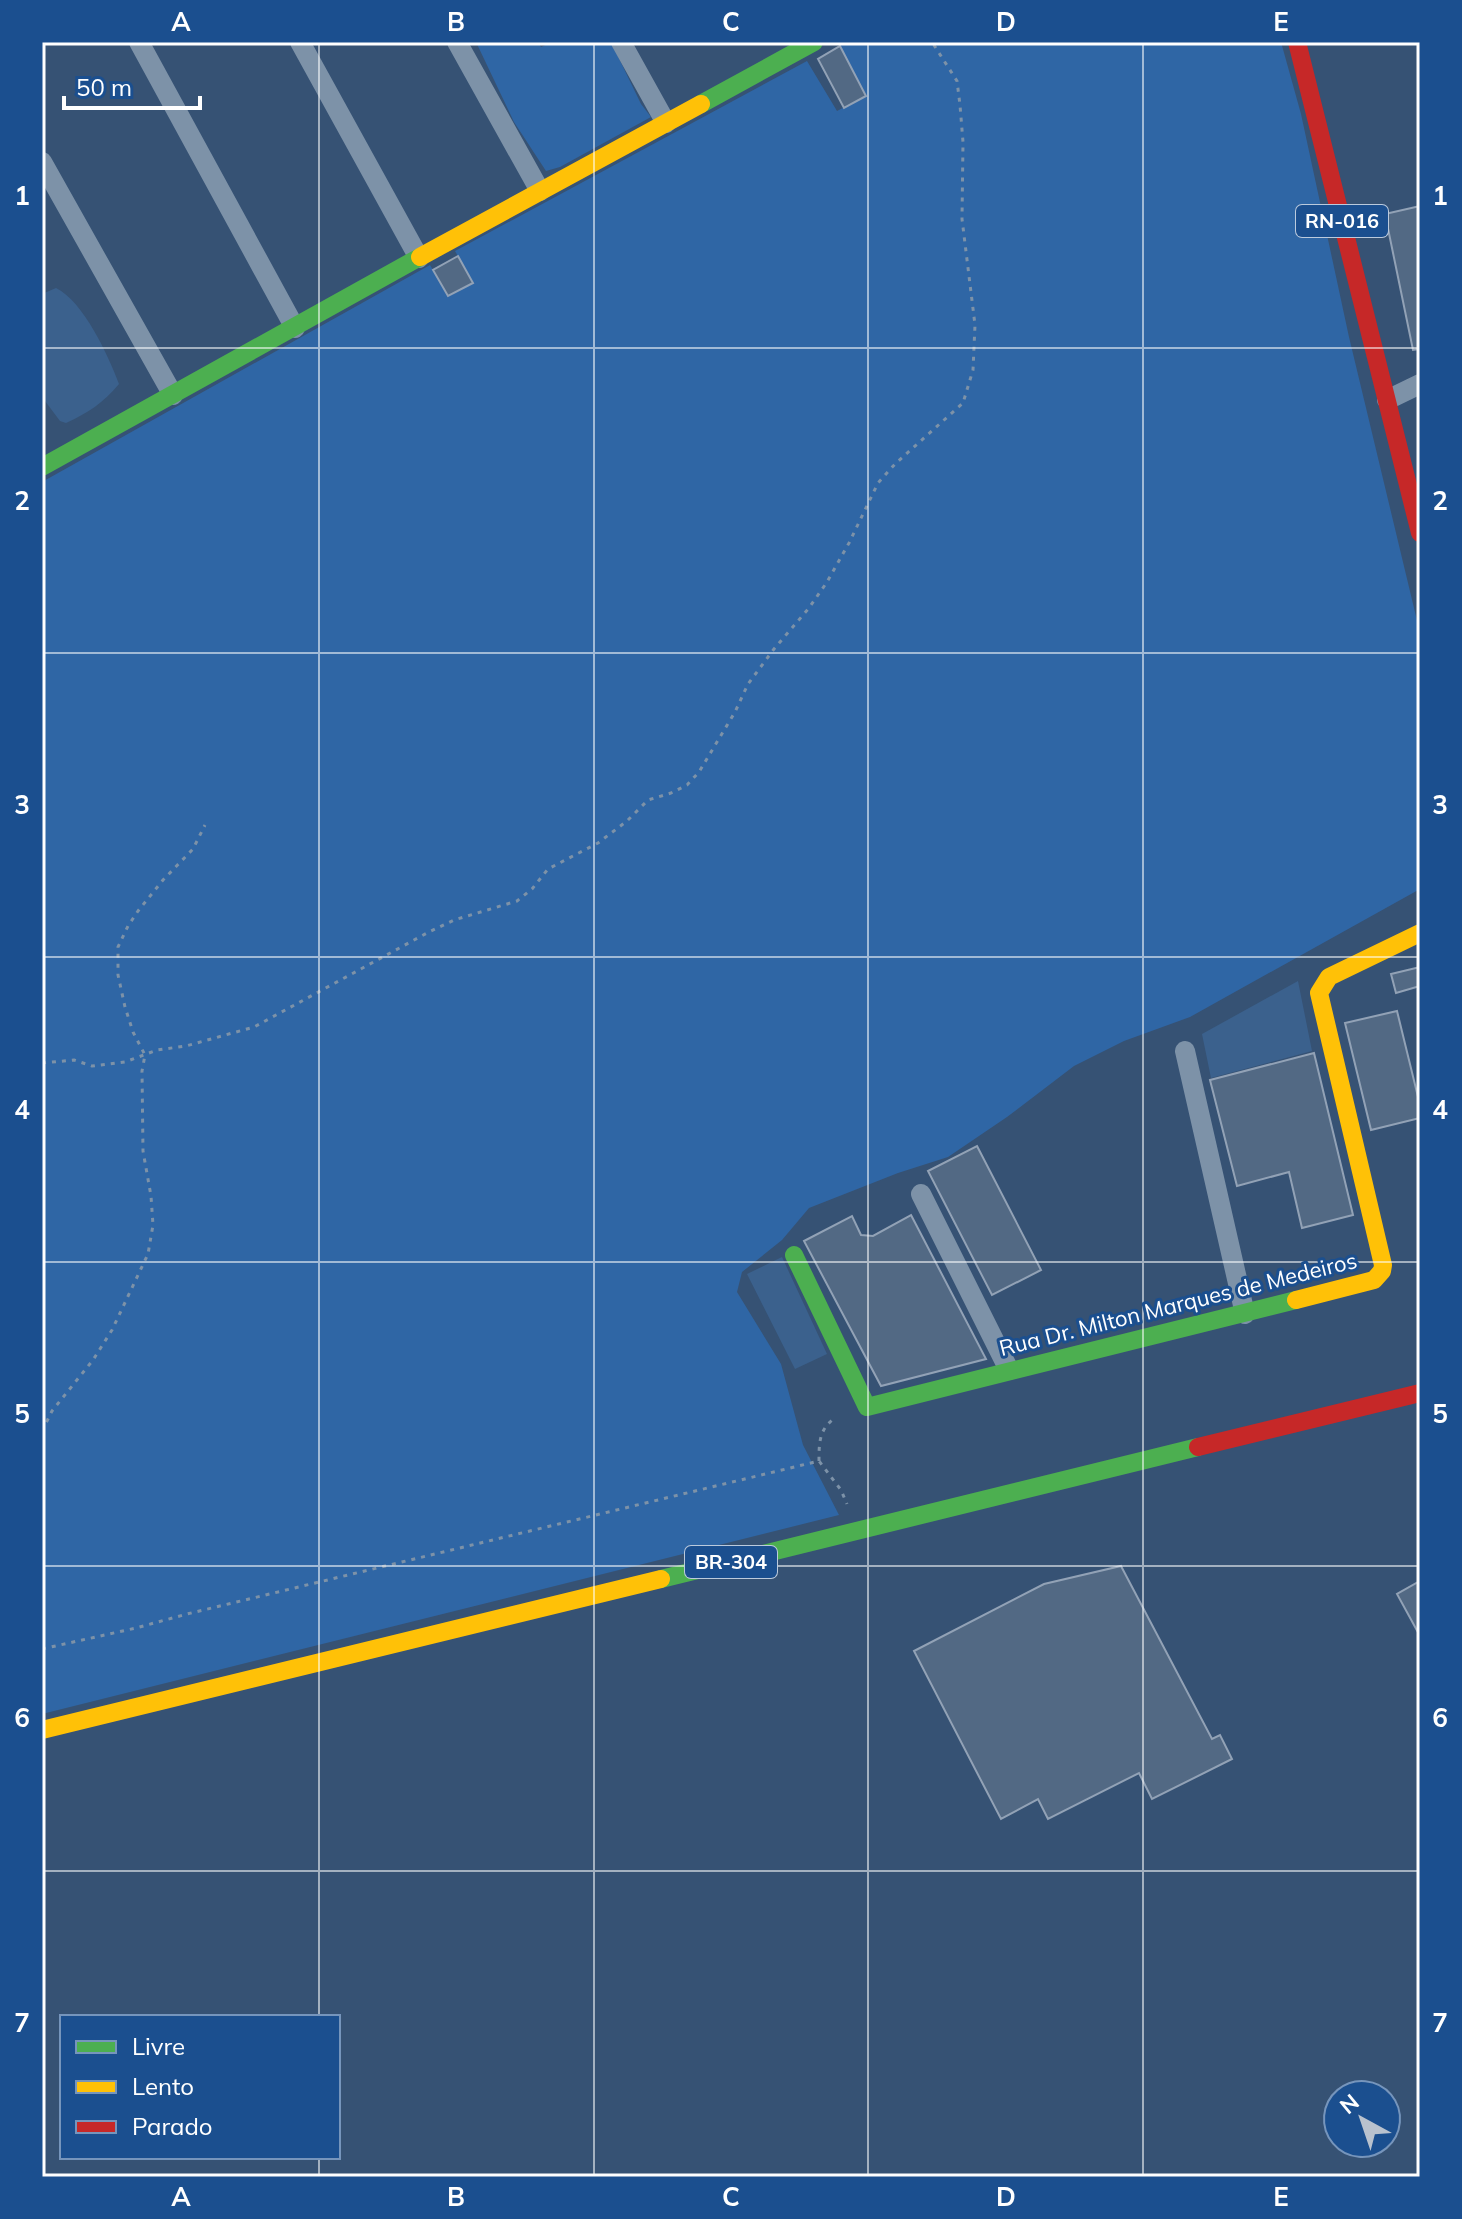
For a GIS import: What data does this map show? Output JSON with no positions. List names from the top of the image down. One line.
{"streets":{"main road":["RN-016","Rua Dr. Milton Marques de Medeiros","BR-304"]},"legend":["Livre","Lento","Parado"],"scale_bar":"50 m","north":"top left","grid":{"columns":["A","B","C","D","E"],"rows":["1","2","3","4","5","6","7"]}}
